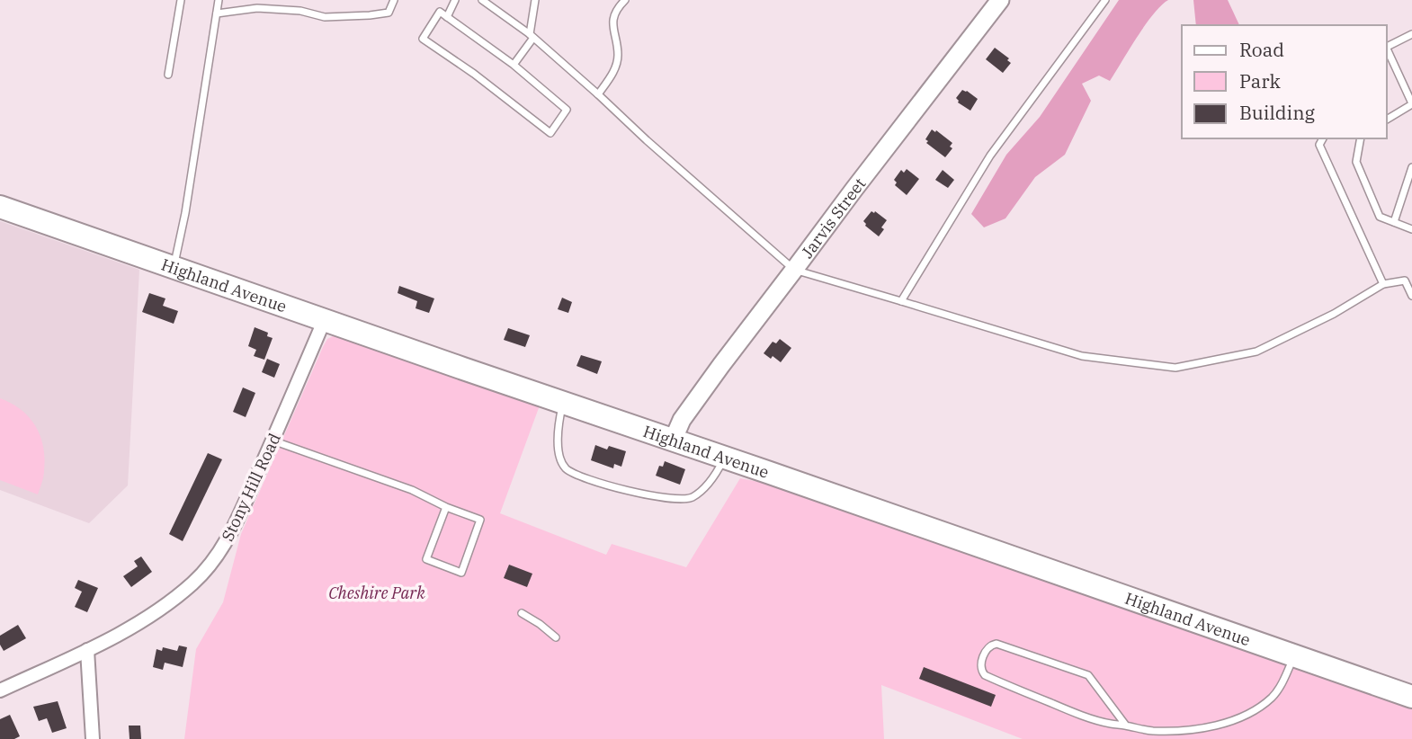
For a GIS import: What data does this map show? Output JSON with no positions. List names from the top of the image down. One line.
{"streets":{"highway":["Highland Avenue"],"street":["Jarvis Street","Stony Hill Road"]},"crossings":[["Jarvis Street","Highland Avenue"],["Highland Avenue","Stony Hill Road"]],"parks":["Cheshire Park"],"legend":["Road","Park","Building"]}
